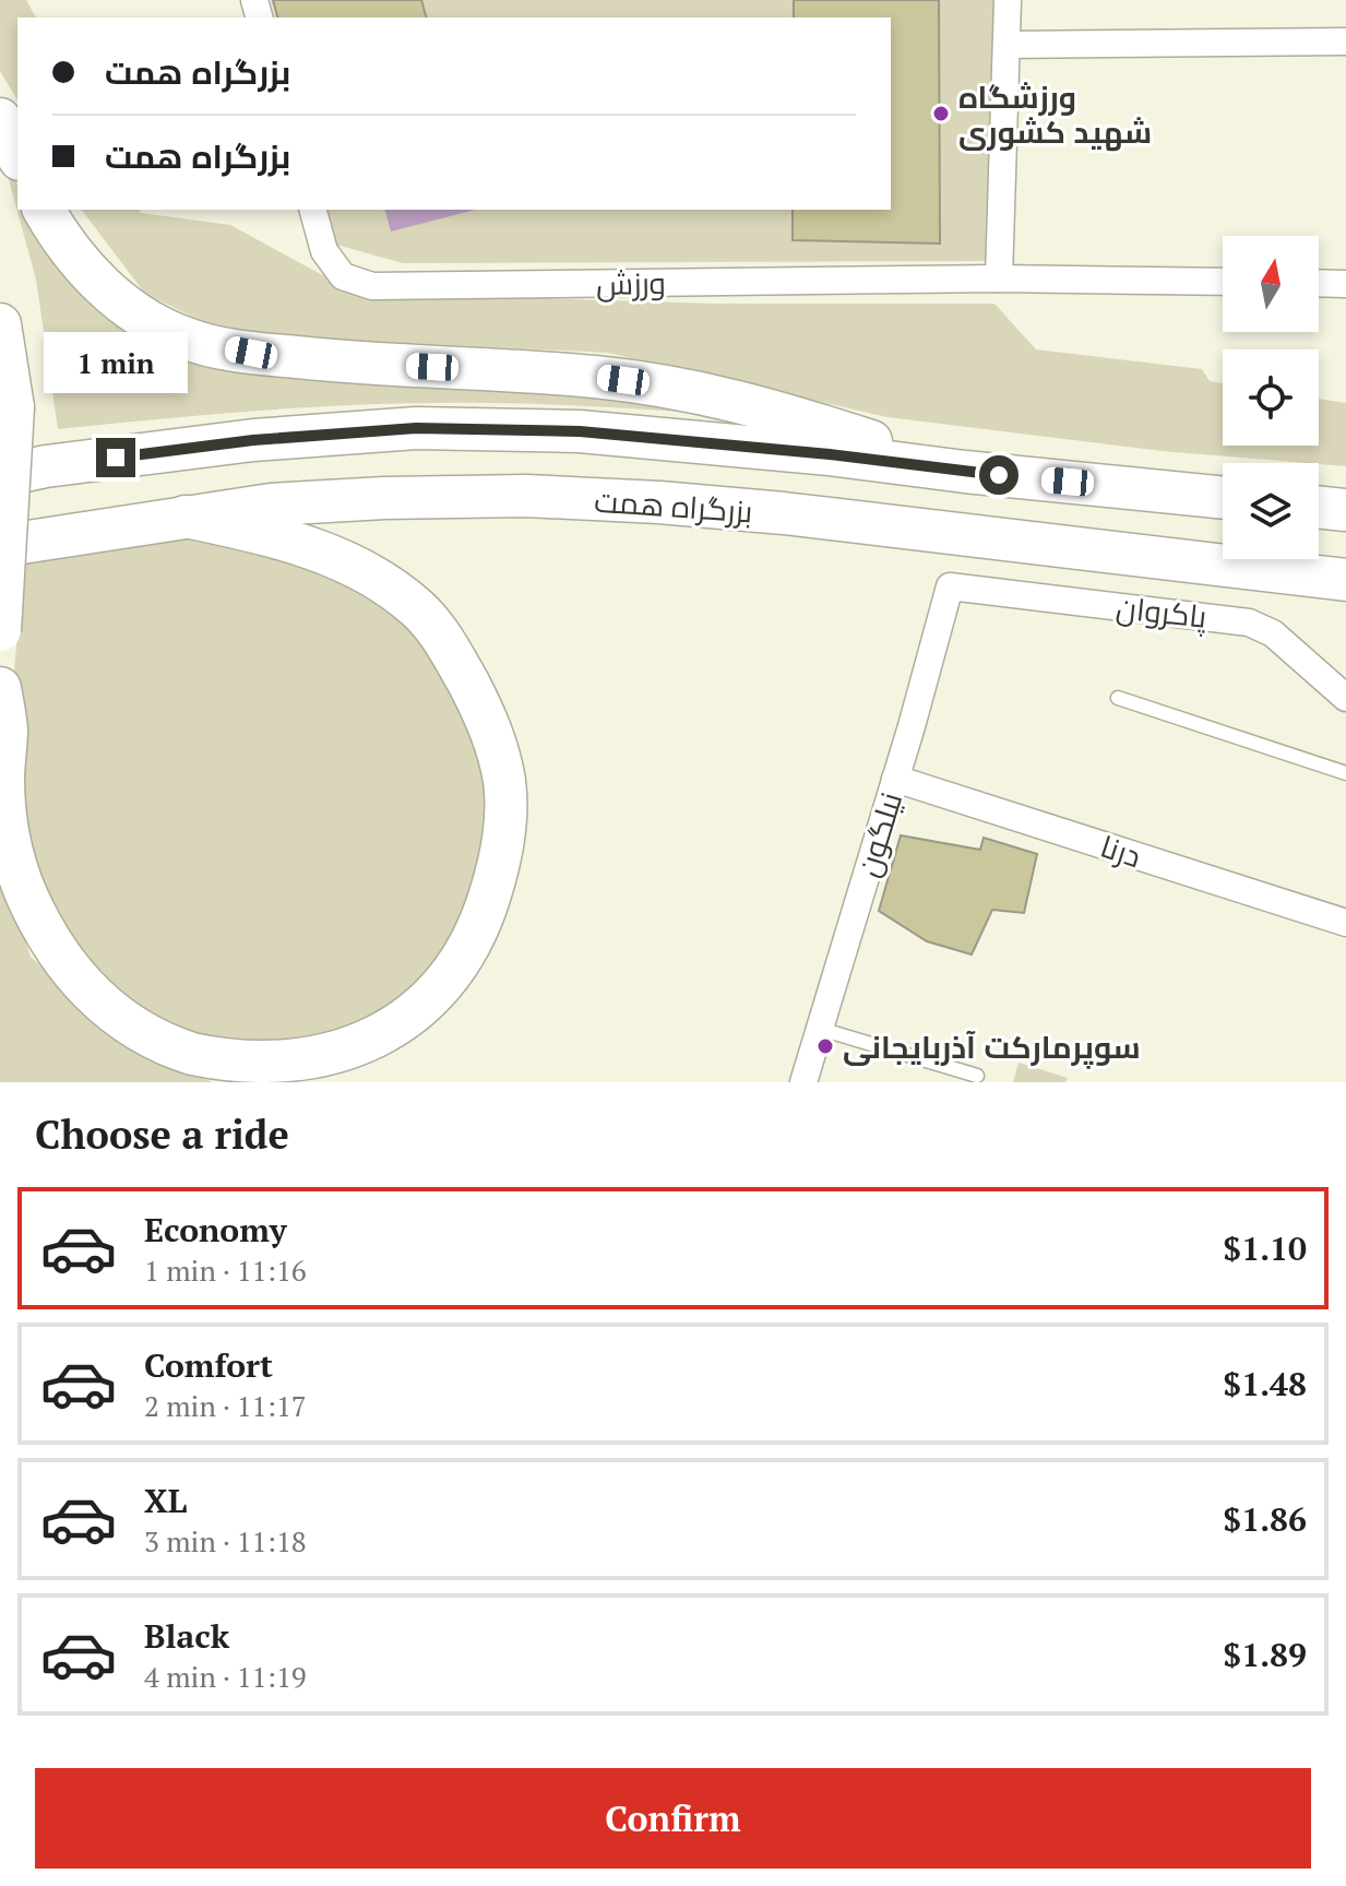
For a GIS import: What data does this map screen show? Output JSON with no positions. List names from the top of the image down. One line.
{"streets":{"highway":["بزرگراه همت"],"street":["ورزش","پاکروان","نیلگون","درنا"]},"crossings":[["پاکروان","نیلگون"],["نیلگون","درنا"]],"places":["ورزشگاه شهید کشوری","سوپرمارکت آذربایجانی"],"north":"top","page":{"banner":["بزرگراه همت","بزرگراه همت"],"bubble":"1 min","heading":"Choose a ride","list":[{"name":"Economy","note":"1 min · 11:16","value":"$1.10"},{"name":"Comfort","note":"2 min · 11:17","value":"$1.48"},{"name":"XL","note":"3 min · 11:18","value":"$1.86"},{"name":"Black","note":"4 min · 11:19","value":"$1.89"}],"buttons":"Confirm"}}
